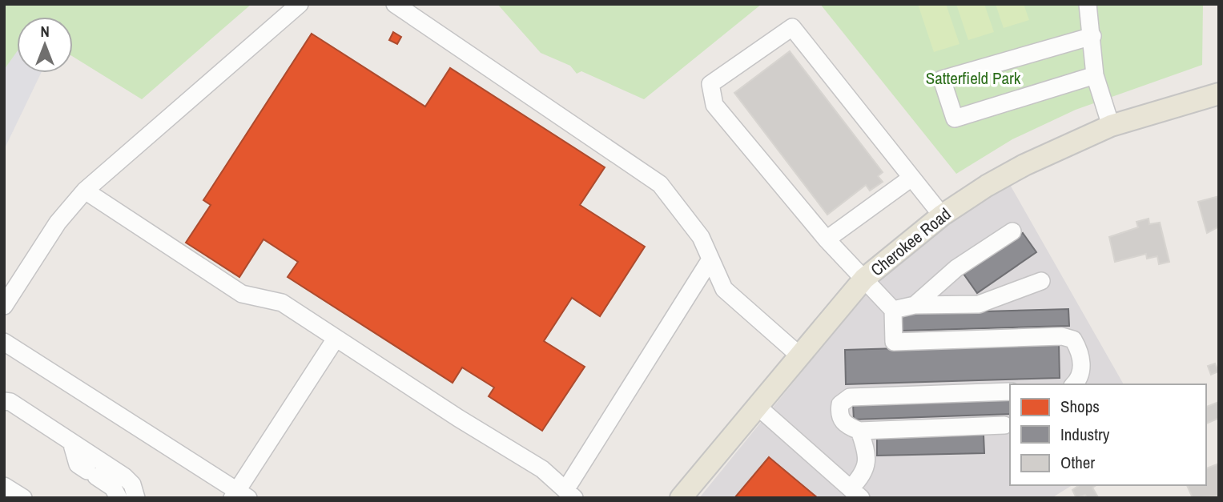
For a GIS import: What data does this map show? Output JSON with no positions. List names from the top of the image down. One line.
{"streets":{"main road":["Cherokee Road"]},"parks":["Satterfield Park"],"legend":["Shops","Industry","Other"],"north":"top"}
